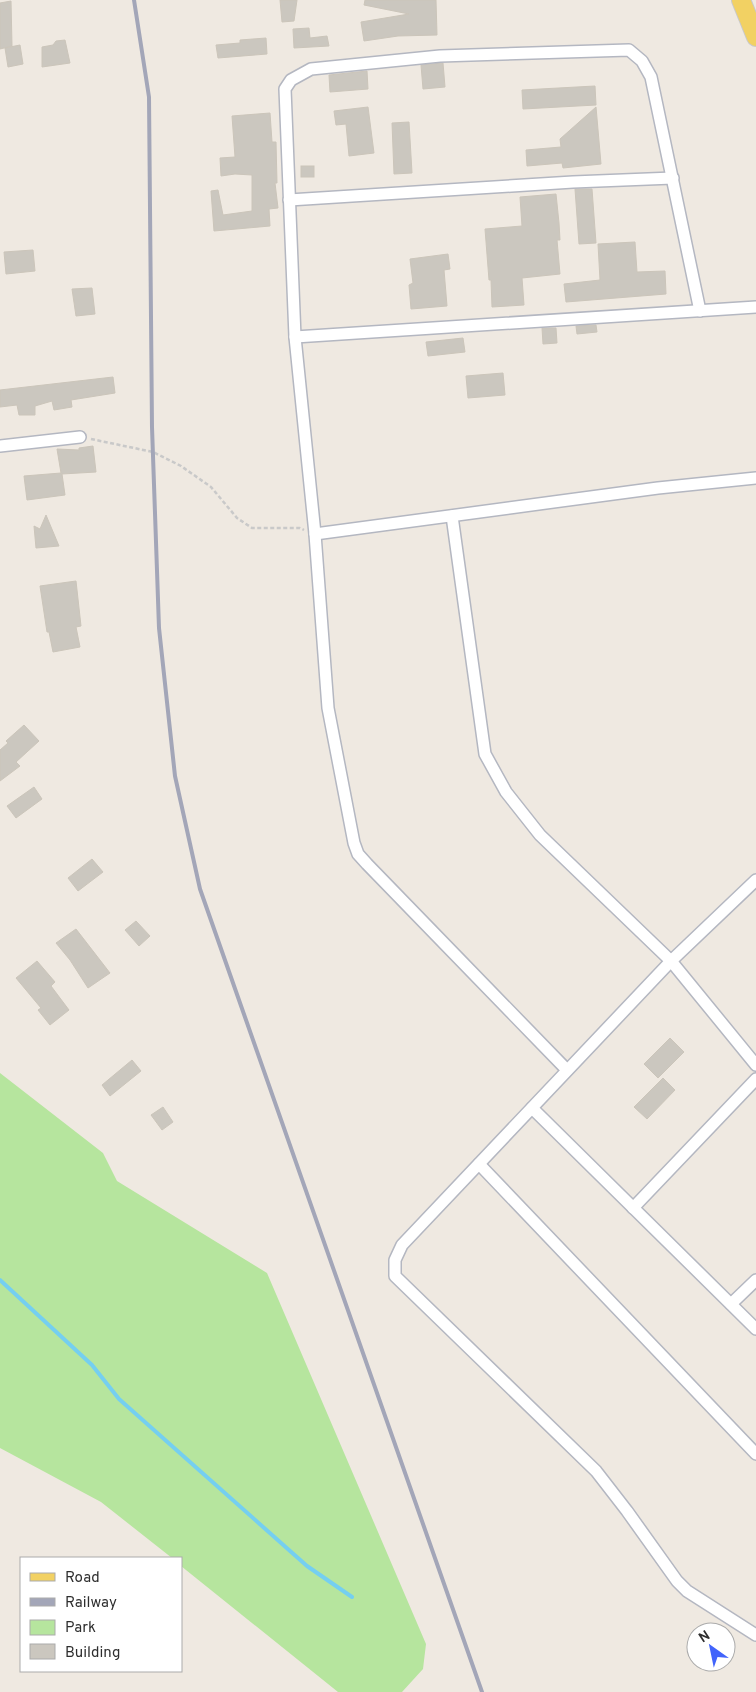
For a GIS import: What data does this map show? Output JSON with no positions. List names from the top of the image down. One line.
{"legend":["Road","Railway","Park","Building"],"north":"top left"}
